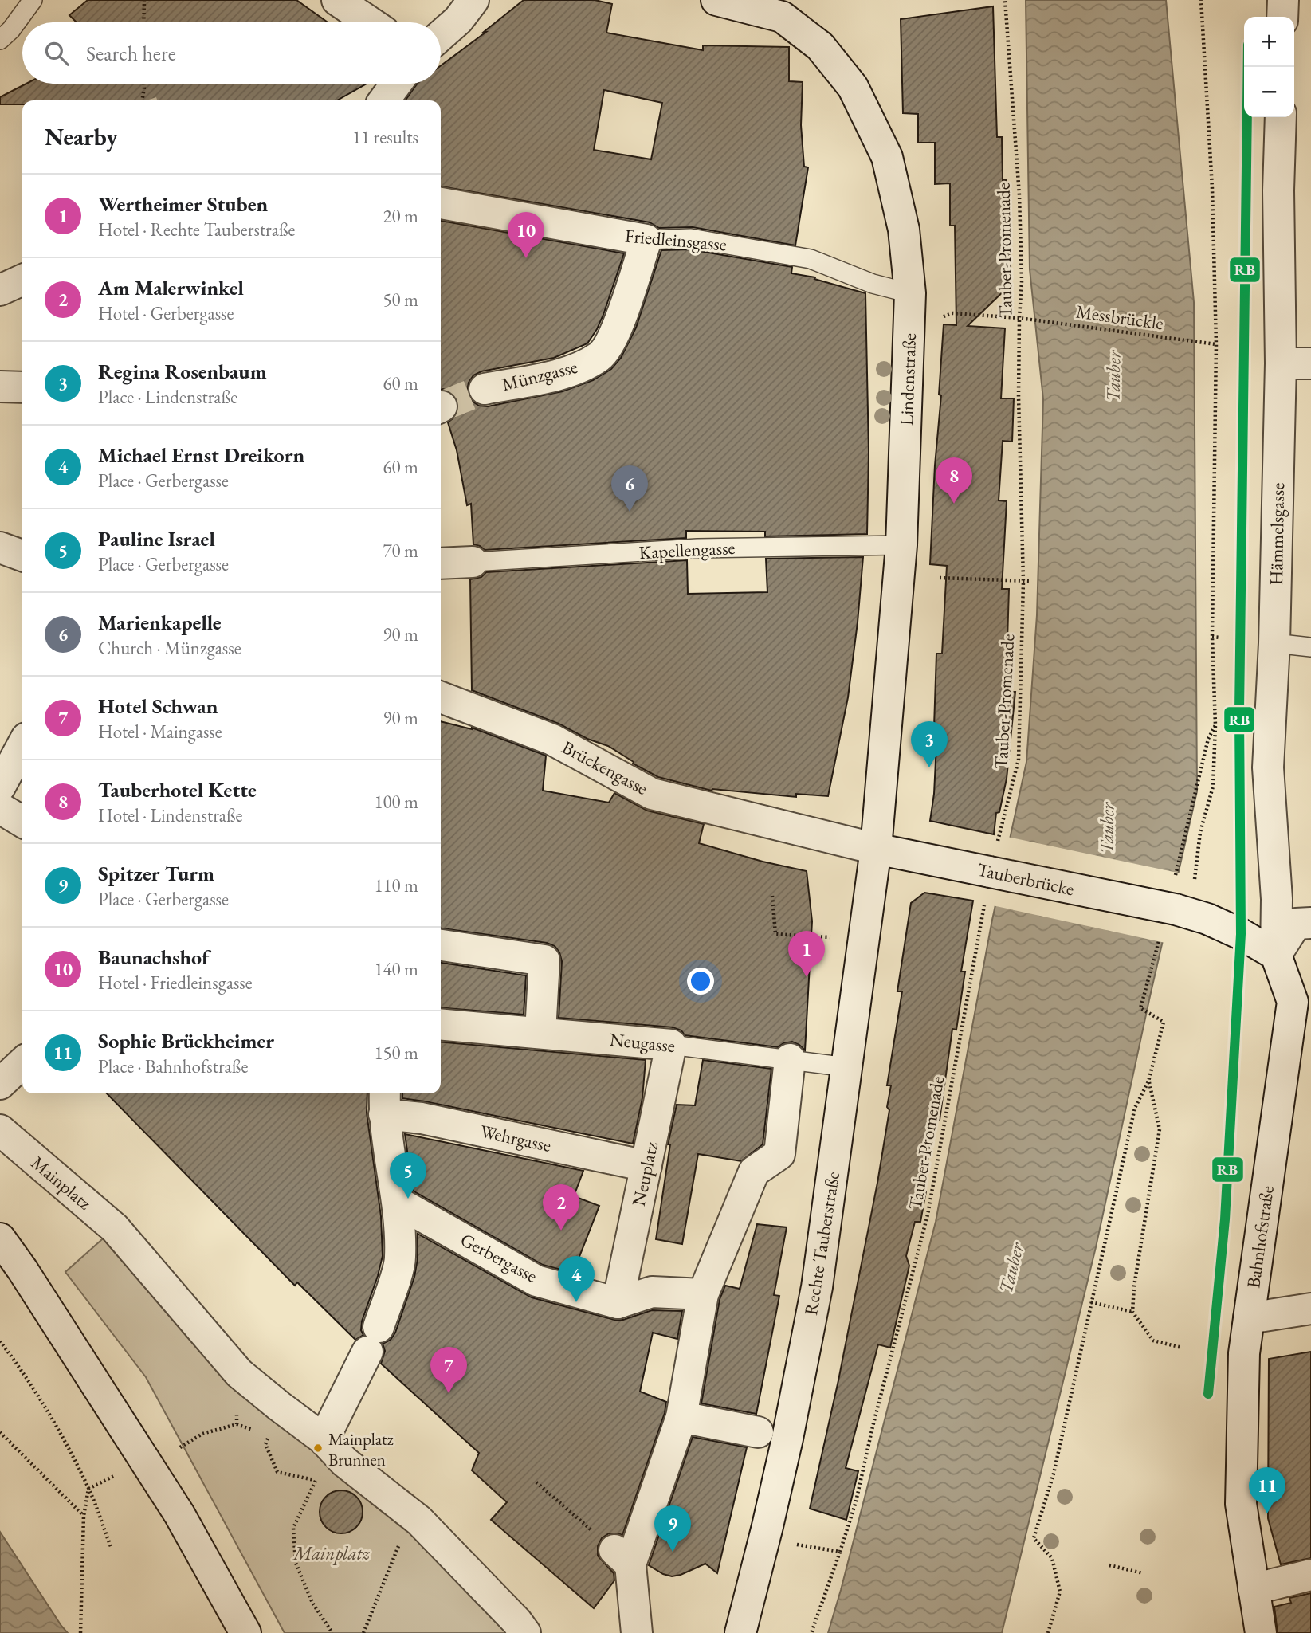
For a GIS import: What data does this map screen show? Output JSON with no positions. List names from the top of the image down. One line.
{"streets":{"street":["Friedleinsgasse","Münzgasse","Lindenstraße","Hämmelsgasse","Brückengasse","Tauberbrücke","Neugasse","Wehrgasse","Neuplatz","Mainplatz","Bahnhofstraße","Rechte Tauberstraße","Gerbergasse"],"lane":["Kapellengasse"],"path":["Tauber-Promenade","Messbrückle"]},"crossings":[["Friedleinsgasse","Münzgasse"],["Friedleinsgasse","Lindenstraße"],["Tauber-Promenade","Messbrückle"],["Tauber-Promenade","Tauberbrücke"],["Lindenstraße","Kapellengasse"],["Lindenstraße","Brückengasse"],["Lindenstraße","Tauberbrücke"],["Lindenstraße","Rechte Tauberstraße"],["Hämmelsgasse","Bahnhofstraße"],["Brückengasse","Tauberbrücke"],["Brückengasse","Rechte Tauberstraße"],["Tauberbrücke","Rechte Tauberstraße"],["Neugasse","Neuplatz"],["Neugasse","Rechte Tauberstraße"],["Wehrgasse","Neuplatz"],["Neuplatz","Gerbergasse"]],"water":["Tauber"],"parks":["Mainplatz"],"places":["Mainplatz Brunnen"],"lines":["transit line RB"],"page":{"map_buttons":["+","−"],"search":"Search here","heading":["Nearby","11 results"],"list":[{"mark":"1","name":"Wertheimer Stuben","note":"Hotel · Rechte Tauberstraße","value":"20 m"},{"mark":"2","name":"Am Malerwinkel","note":"Hotel · Gerbergasse","value":"50 m"},{"mark":"3","name":"Regina Rosenbaum","note":"Place · Lindenstraße","value":"60 m"},{"mark":"4","name":"Michael Ernst Dreikorn","note":"Place · Gerbergasse","value":"60 m"},{"mark":"5","name":"Pauline Israel","note":"Place · Gerbergasse","value":"70 m"},{"mark":"6","name":"Marienkapelle","note":"Church · Münzgasse","value":"90 m"},{"mark":"7","name":"Hotel Schwan","note":"Hotel · Maingasse","value":"90 m"},{"mark":"8","name":"Tauberhotel Kette","note":"Hotel · Lindenstraße","value":"100 m"},{"mark":"9","name":"Spitzer Turm","note":"Place · Gerbergasse","value":"110 m"},{"mark":"10","name":"Baunachshof","note":"Hotel · Friedleinsgasse","value":"140 m"},{"mark":"11","name":"Sophie Brückheimer","note":"Place · Bahnhofstraße","value":"150 m"}],"pins":["10","8","6","3","1","5","2","4","7","11","9"]}}
